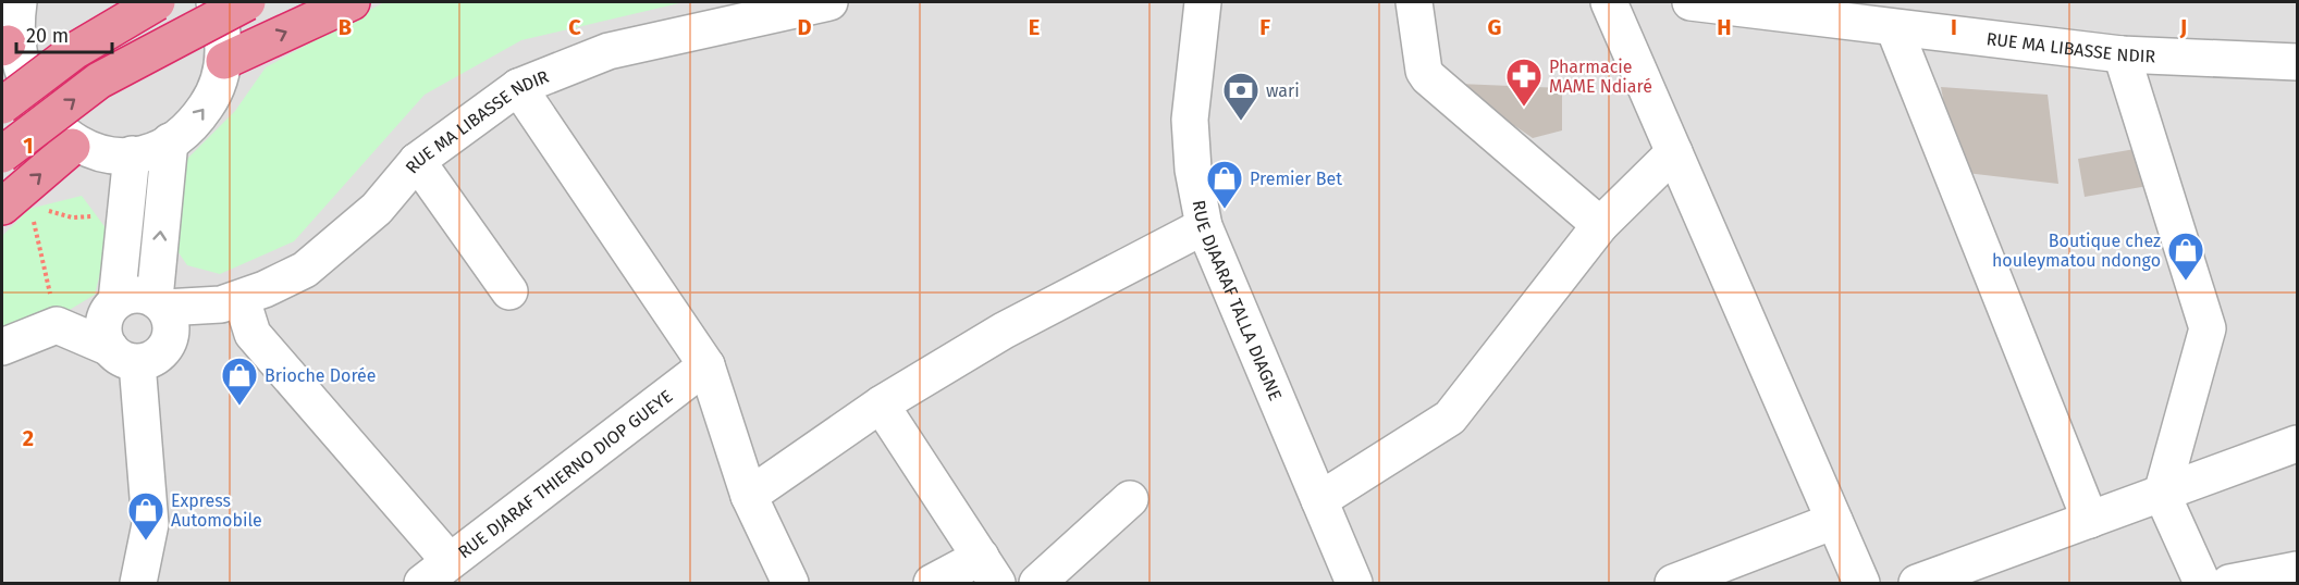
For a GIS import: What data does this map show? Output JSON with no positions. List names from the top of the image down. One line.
{"streets":{"street":["RUE MA LIBASSE NDIR","RUE DJAARAF TALLA DIAGNE","RUE DJARAF THIERNO DIOP GUEYE"]},"places":{"pharmacy":["Pharmacie MAME Ndiaré"],"bank":["wari"],"shop":["Premier Bet","Boutique chez houleymatou ndongo","Brioche Dorée","Express Automobile"]},"scale_bar":"20 m","grid":{"columns":["B","C","D","E","F","G","H","I","J"],"rows":["1","2"]}}
